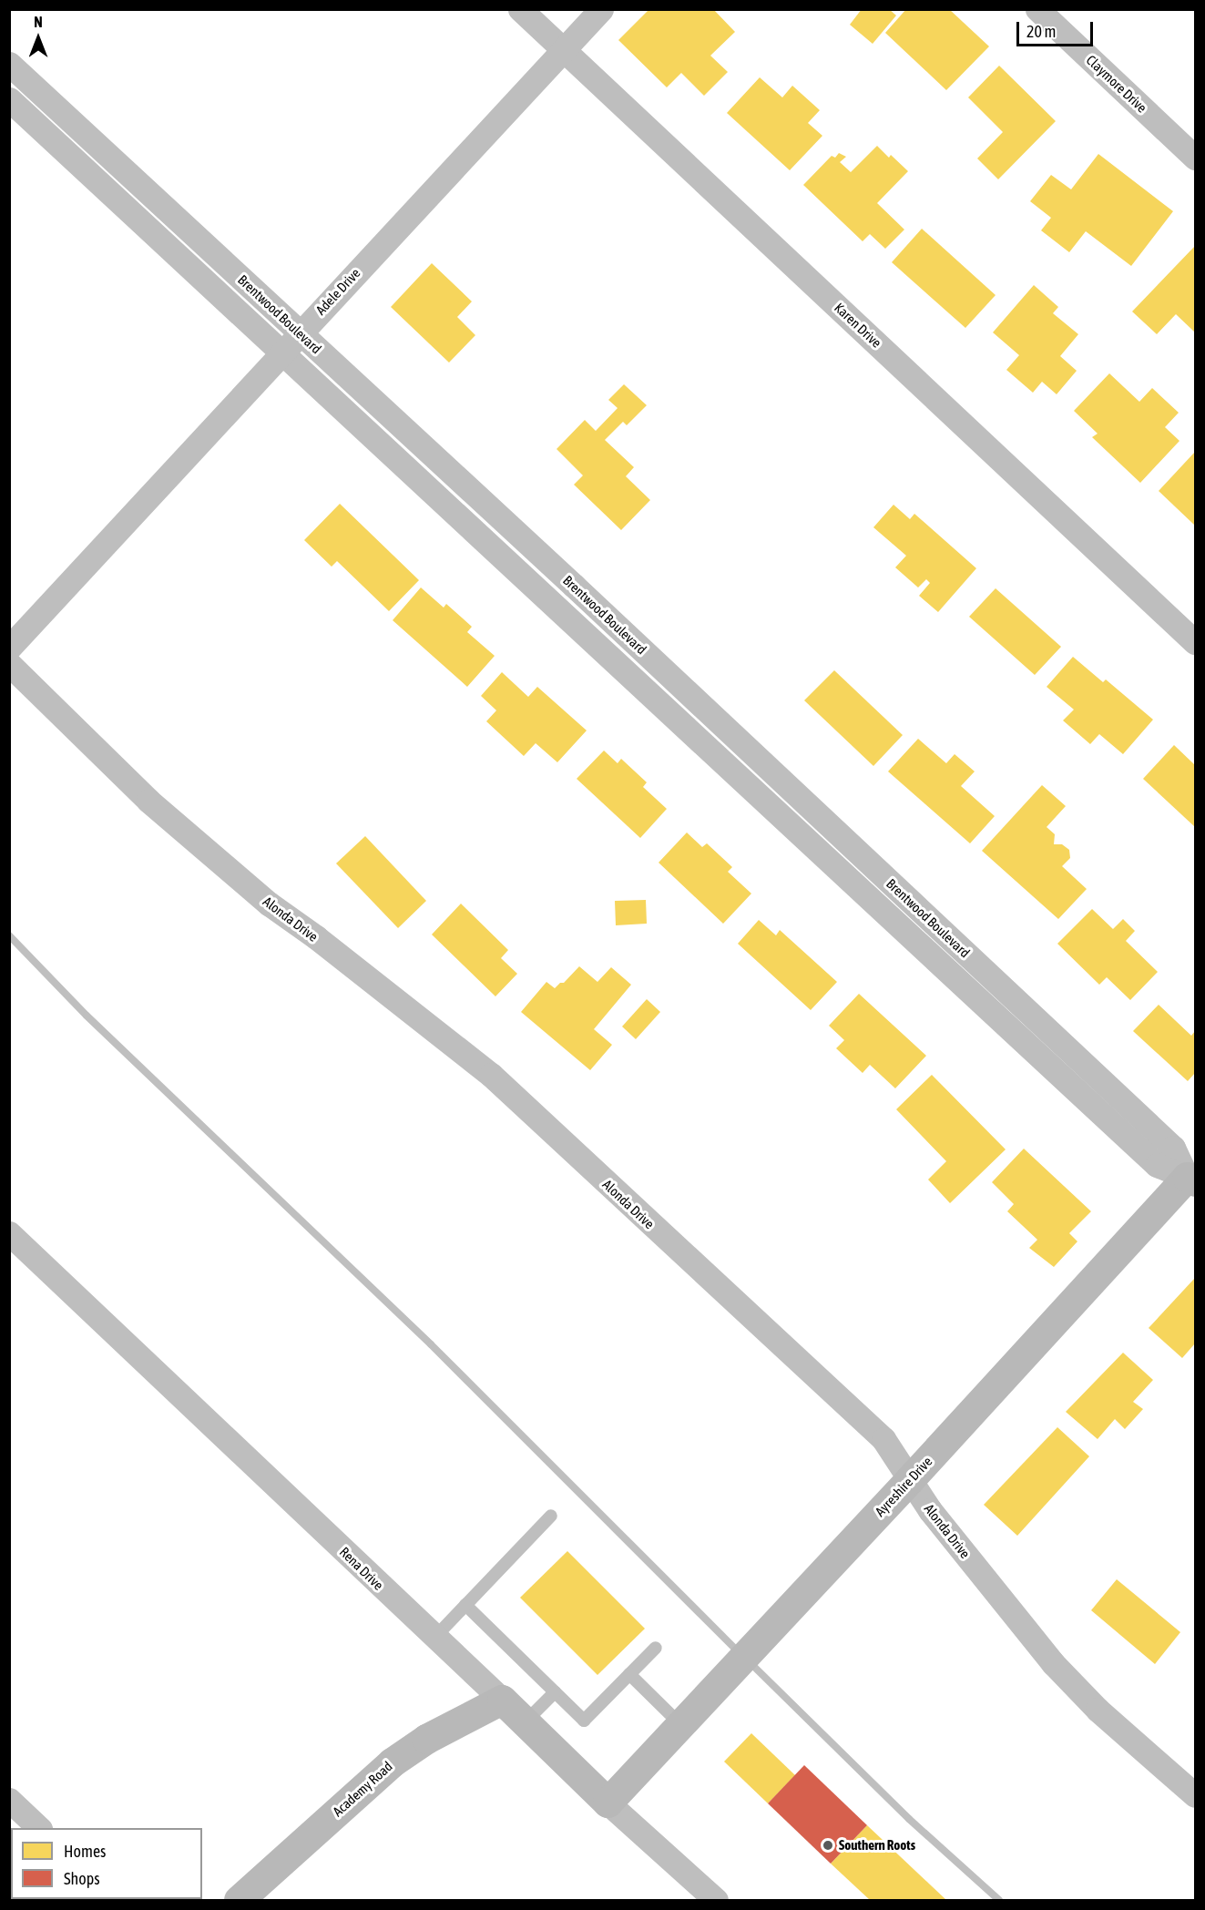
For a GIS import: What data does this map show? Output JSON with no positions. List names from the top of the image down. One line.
{"streets":{"street":["Claymore Drive","Adele Drive","Brentwood Boulevard","Karen Drive","Alonda Drive","Ayreshire Drive","Rena Drive","Academy Road"]},"crossings":[["Adele Drive","Brentwood Boulevard"],["Adele Drive","Karen Drive"],["Brentwood Boulevard","Ayreshire Drive"],["Alonda Drive","Ayreshire Drive"],["Ayreshire Drive","Rena Drive"],["Rena Drive","Academy Road"]],"places":["Southern Roots"],"legend":["Homes","Shops"],"scale_bar":"20 m","north":"top"}
